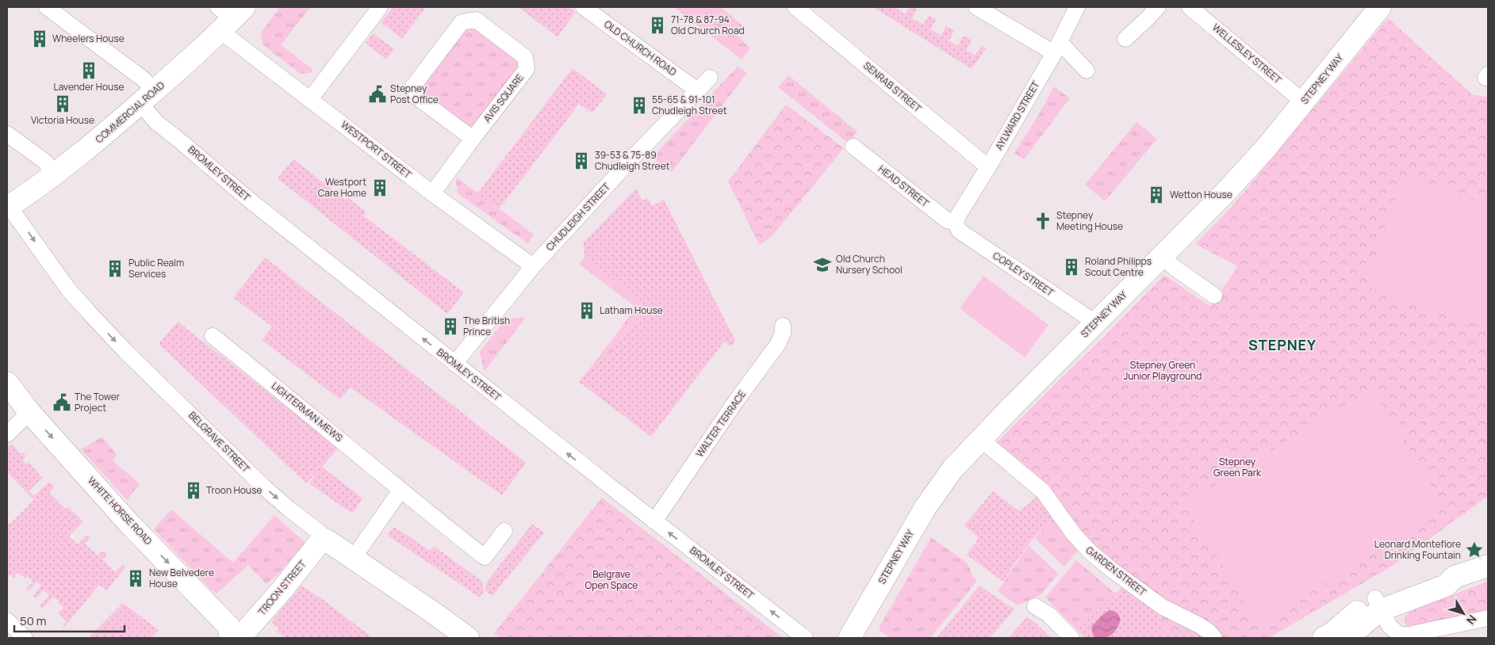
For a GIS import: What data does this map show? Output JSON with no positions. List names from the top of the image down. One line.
{"streets":{"main road":["STEPNEY WAY","COMMERCIAL ROAD","BELGRAVE STREET","WHITE HORSE ROAD","TROON STREET"],"street":["OLD CHURCH ROAD","WELLESLEY STREET","SENRAB STREET","AVIS SQUARE","AYLWARD STREET","WESTPORT STREET","BROMLEY STREET","HEAD STREET","CHUDLEIGH STREET","COPLEY STREET","LIGHTERMAN MEWS","WALTER TERRACE","GARDEN STREET"]},"crossings":[["OLD CHURCH ROAD","CHUDLEIGH STREET"],["WELLESLEY STREET","STEPNEY WAY"],["STEPNEY WAY","COPLEY STREET"],["STEPNEY WAY","GARDEN STREET"],["SENRAB STREET","AYLWARD STREET"],["AVIS SQUARE","WESTPORT STREET"],["COMMERCIAL ROAD","WESTPORT STREET"],["COMMERCIAL ROAD","BROMLEY STREET"],["COMMERCIAL ROAD","BELGRAVE STREET"],["AYLWARD STREET","HEAD STREET"],["AYLWARD STREET","COPLEY STREET"],["WESTPORT STREET","CHUDLEIGH STREET"],["BROMLEY STREET","CHUDLEIGH STREET"],["BROMLEY STREET","WALTER TERRACE"],["HEAD STREET","COPLEY STREET"],["BELGRAVE STREET","TROON STREET"]],"one_way":["BROMLEY STREET","BELGRAVE STREET","WHITE HORSE ROAD"],"districts":["STEPNEY"],"parks":["Stepney Green Junior Playground","Stepney Green Park","Belgrave Open Space"],"places":{"building":["71-78 & 87-94 Old Church Road","Wheelers House","Lavender House","Victoria House","55-65 & 91-101 Chudleigh Street","39-53 & 75-89 Chudleigh Street","Westport Care Home","Wetton House","Roland Philipps Scout Centre","Public Realm Services","Latham House","The British Prince","Troon House","New Belvedere House"],"public building":["Stepney Post Office","The Tower Project"],"church":["Stepney Meeting House"],"school or university":["Old Church Nursery School"],"place":["Leonard Montefiore Drinking Fountain"]},"scale_bar":"50 m","north":"bottom right"}
